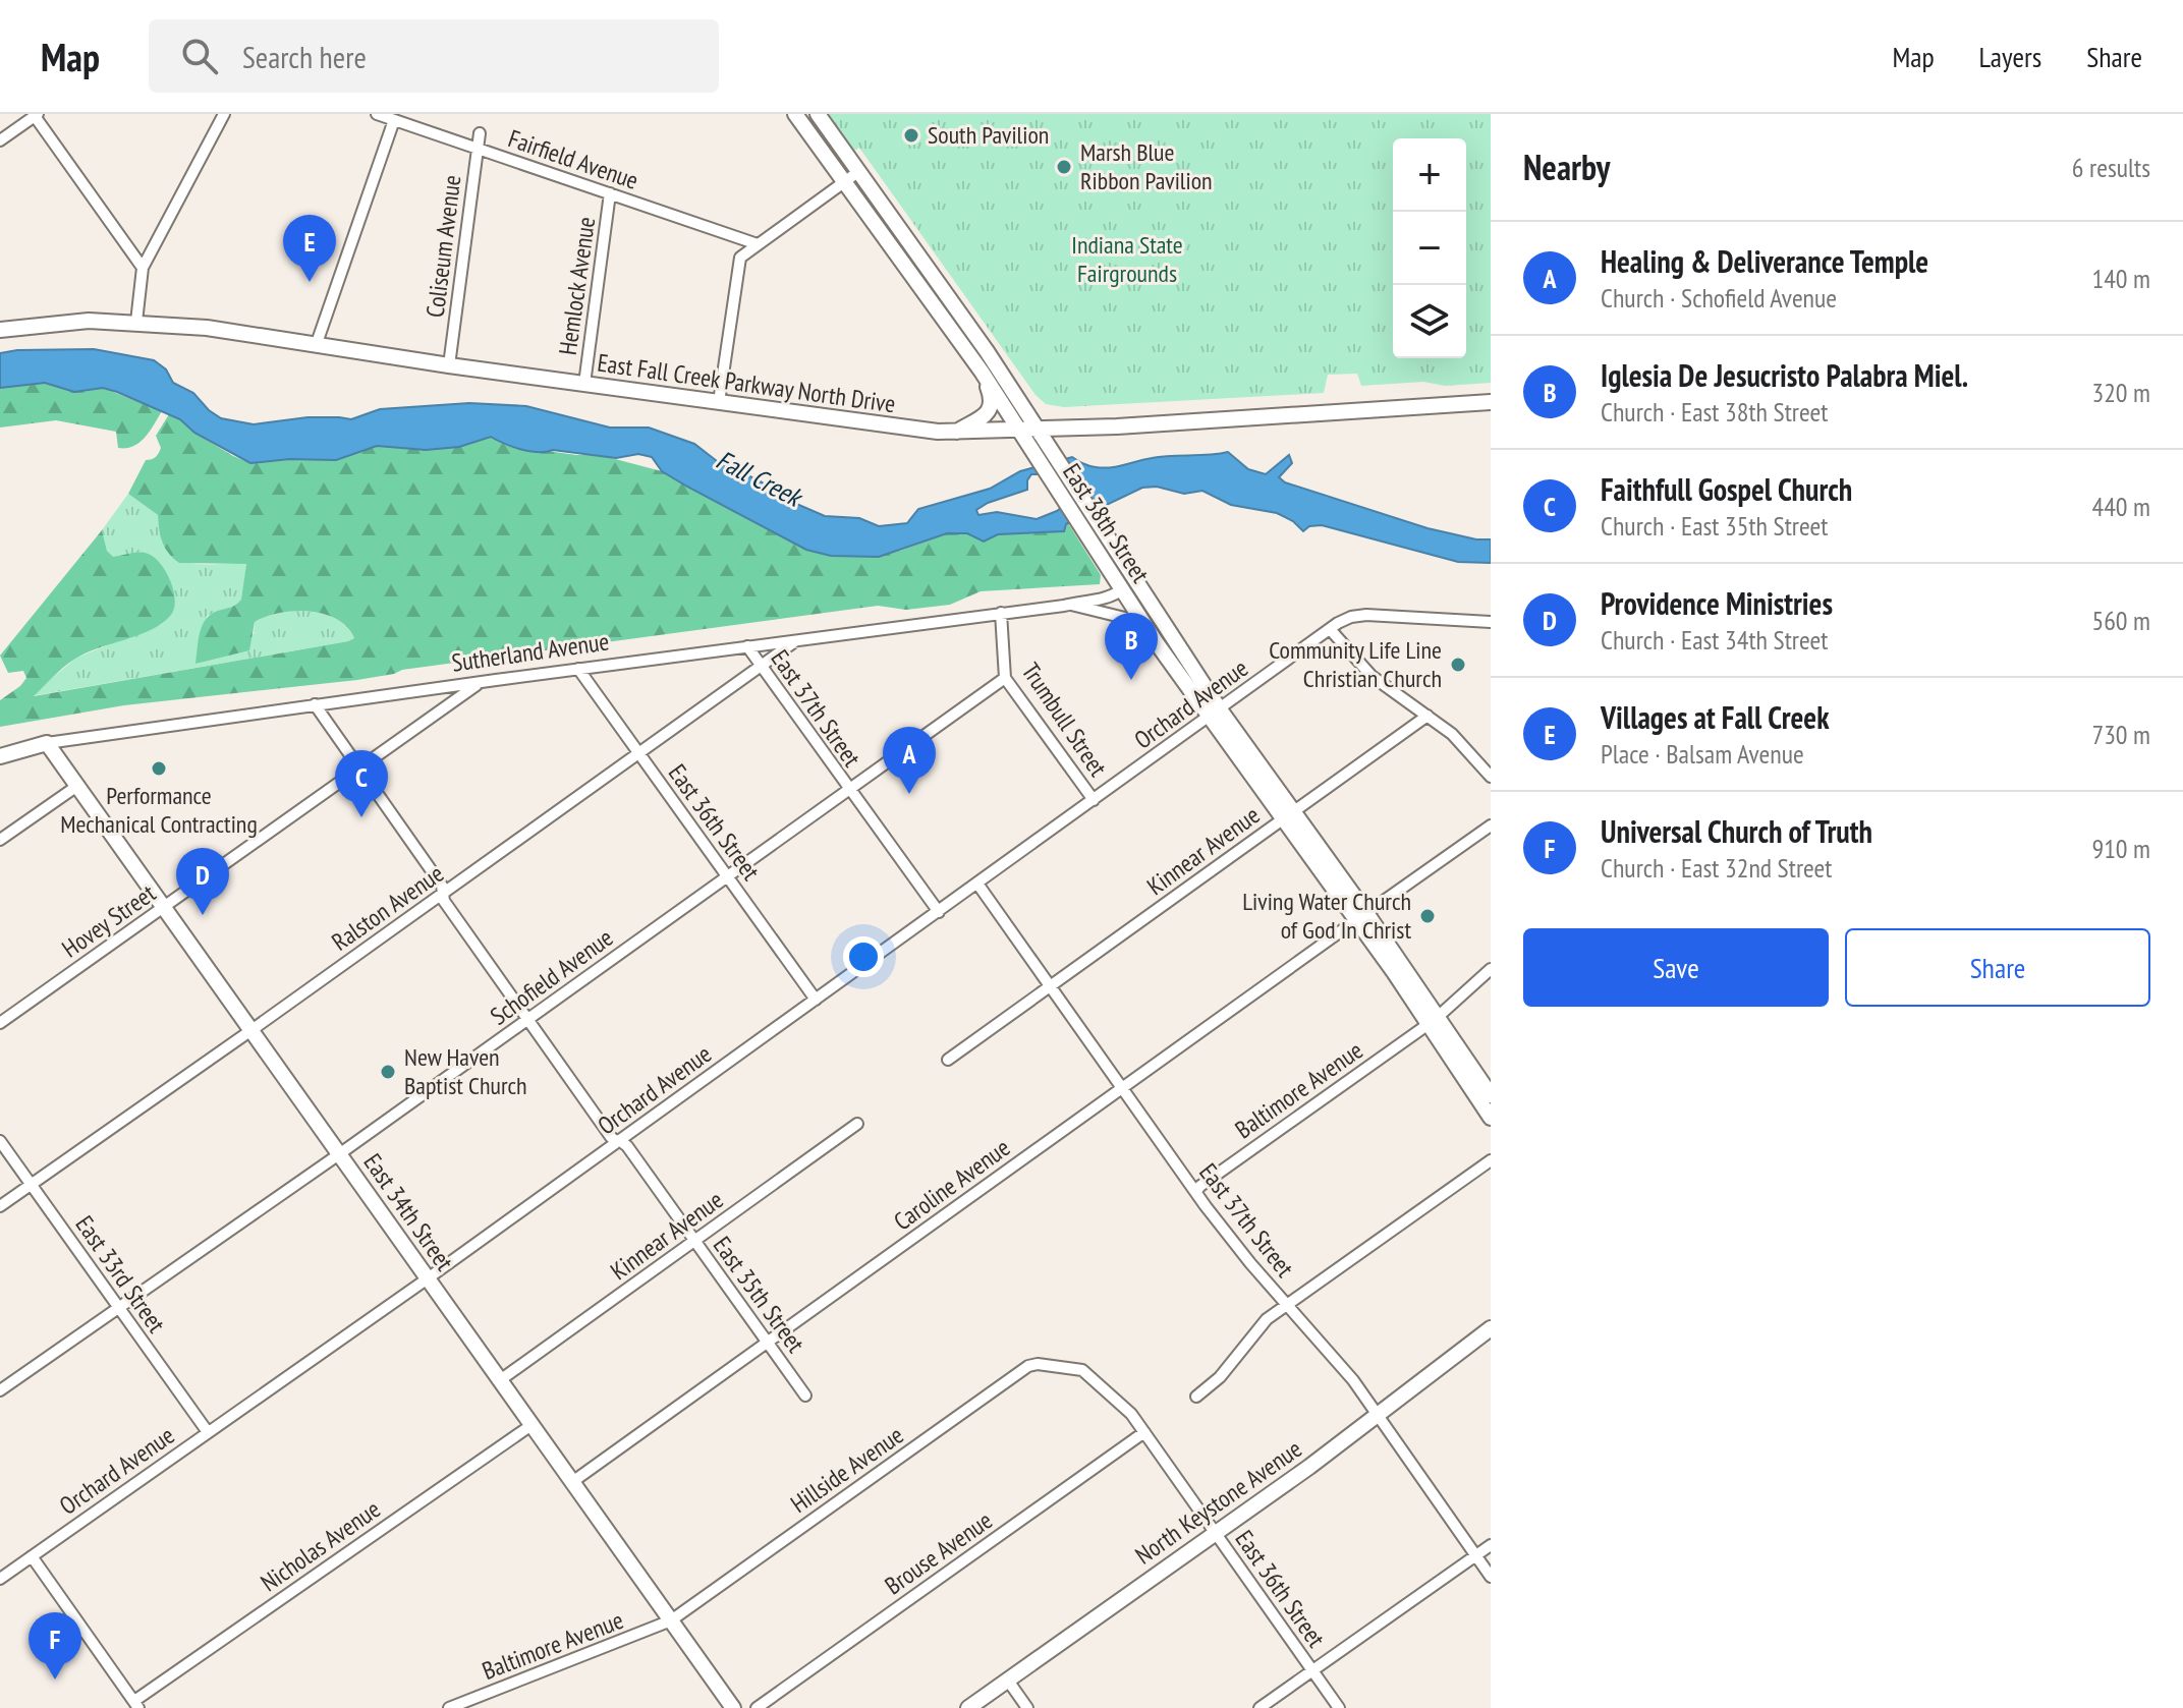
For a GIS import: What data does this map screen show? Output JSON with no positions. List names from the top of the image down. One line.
{"streets":{"main road":["East Fall Creek Parkway North Drive","East 38th Street","Sutherland Avenue","East 34th Street","North Keystone Avenue"],"street":["Fairfield Avenue","Coliseum Avenue","Hemlock Avenue","Orchard Avenue","East 37th Street","Trumbull Street","East 36th Street","Kinnear Avenue","Ralston Avenue","Hovey Street","Schofield Avenue","Baltimore Avenue","Caroline Avenue","East 33rd Street","East 35th Street","Hillside Avenue","Nicholas Avenue","Brouse Avenue"]},"crossings":[["Fairfield Avenue","Coliseum Avenue"],["Fairfield Avenue","Hemlock Avenue"],["Coliseum Avenue","East Fall Creek Parkway North Drive"],["Hemlock Avenue","East Fall Creek Parkway North Drive"],["East Fall Creek Parkway North Drive","East 38th Street"],["East 38th Street","Sutherland Avenue"],["East 38th Street","Orchard Avenue"],["East 38th Street","Kinnear Avenue"],["East 38th Street","Baltimore Avenue"],["East 38th Street","Caroline Avenue"],["Sutherland Avenue","East 37th Street"],["Sutherland Avenue","Trumbull Street"],["Sutherland Avenue","East 36th Street"],["Sutherland Avenue","Ralston Avenue"],["Sutherland Avenue","Hovey Street"],["Sutherland Avenue","East 34th Street"],["Sutherland Avenue","East 35th Street"],["Orchard Avenue","East 37th Street"],["Orchard Avenue","Trumbull Street"],["Orchard Avenue","East 36th Street"],["Orchard Avenue","East 34th Street"],["Orchard Avenue","East 33rd Street"],["Orchard Avenue","East 35th Street"],["East 37th Street","Kinnear Avenue"],["East 37th Street","Ralston Avenue"],["East 37th Street","Schofield Avenue"],["East 37th Street","Baltimore Avenue"],["East 37th Street","Caroline Avenue"],["East 37th Street","North Keystone Avenue"],["Trumbull Street","Schofield Avenue"],["East 36th Street","Ralston Avenue"],["East 36th Street","Schofield Avenue"],["East 36th Street","Hillside Avenue"],["East 36th Street","North Keystone Avenue"],["East 36th Street","Brouse Avenue"],["Kinnear Avenue","East 34th Street"],["Kinnear Avenue","East 35th Street"],["Ralston Avenue","East 34th Street"],["Ralston Avenue","East 33rd Street"],["Ralston Avenue","East 35th Street"],["Hovey Street","East 34th Street"],["Hovey Street","East 35th Street"],["Schofield Avenue","East 34th Street"],["Schofield Avenue","East 33rd Street"],["Schofield Avenue","East 35th Street"],["Baltimore Avenue","East 34th Street"],["Baltimore Avenue","Hillside Avenue"],["Caroline Avenue","East 34th Street"],["Caroline Avenue","East 35th Street"],["East 34th Street","Hillside Avenue"],["East 34th Street","Nicholas Avenue"]],"water":["Fall Creek"],"parks":["Indiana State Fairgrounds"],"places":["South Pavilion","Marsh Blue Ribbon Pavilion","Community Life Line Christian Church","Performance Mechanical Contracting","Living Water Church of God In Christ","New Haven Baptist Church"],"page":{"header":"Map","search":"Search here","nav":["Map","Layers","Share"],"heading":["Nearby","6 results"],"map_buttons":["+","−"],"pins":["E","B","A","C","D","F"],"list":[{"mark":"A","name":"Healing & Deliverance Temple","note":"Church · Schofield Avenue","value":"140 m"},{"mark":"B","name":"Iglesia De Jesucristo Palabra Miel.","note":"Church · East 38th Street","value":"320 m"},{"mark":"C","name":"Faithfull Gospel Church","note":"Church · East 35th Street","value":"440 m"},{"mark":"D","name":"Providence Ministries","note":"Church · East 34th Street","value":"560 m"},{"mark":"E","name":"Villages at Fall Creek","note":"Place · Balsam Avenue","value":"730 m"},{"mark":"F","name":"Universal Church of Truth","note":"Church · East 32nd Street","value":"910 m"}],"buttons":["Save","Share"]}}
